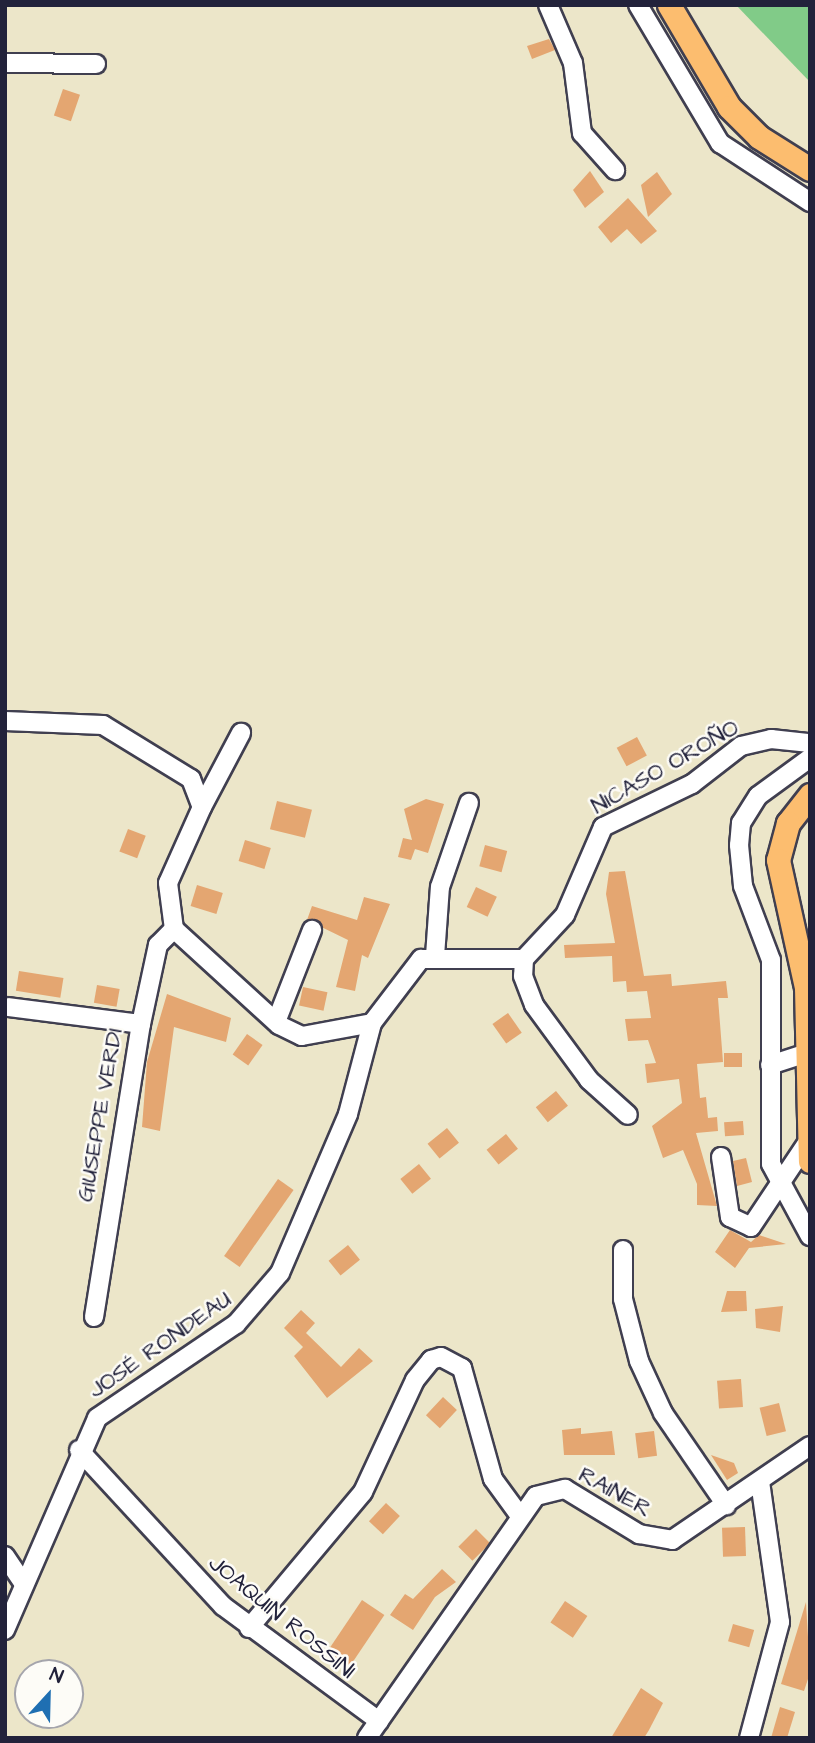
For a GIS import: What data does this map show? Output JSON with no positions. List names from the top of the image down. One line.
{"streets":{"street":["NICASO OROÑO","GIUSEPPE VERDI","JOSÉ RONDEAU","RAINER","JOAQUIN ROSSINI"]},"crossings":[["JOSÉ RONDEAU","JOAQUIN ROSSINI"],["RAINER","JOAQUIN ROSSINI"]],"north":"top"}
